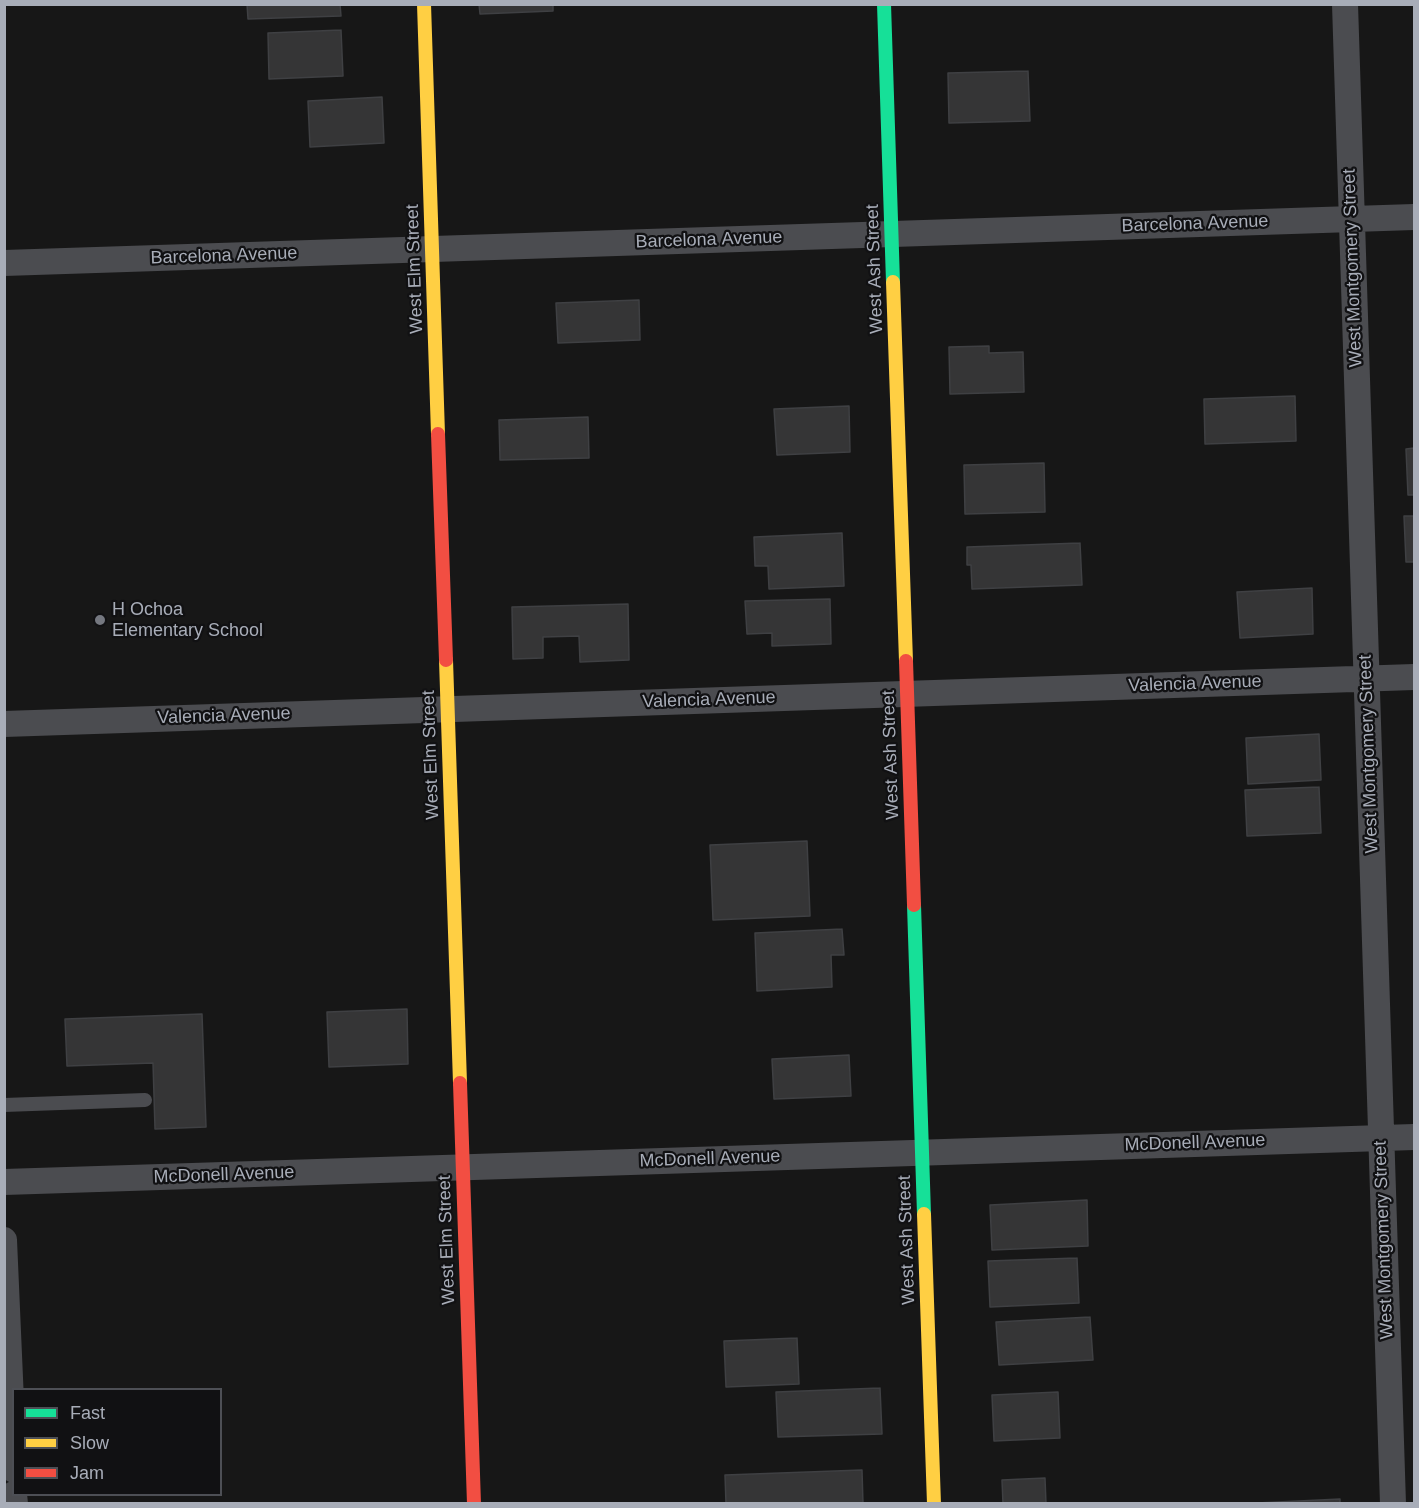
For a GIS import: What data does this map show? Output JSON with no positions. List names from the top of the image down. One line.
{"streets":{"street":["Barcelona Avenue","West Montgomery Street","West Elm Street","West Ash Street","Valencia Avenue","McDonell Avenue"]},"crossings":[["Barcelona Avenue","West Montgomery Street"],["Barcelona Avenue","West Elm Street"],["Barcelona Avenue","West Ash Street"],["West Montgomery Street","Valencia Avenue"],["West Montgomery Street","McDonell Avenue"],["West Elm Street","Valencia Avenue"],["West Elm Street","McDonell Avenue"],["West Ash Street","Valencia Avenue"],["West Ash Street","McDonell Avenue"]],"places":["H Ochoa Elementary School"],"legend":["Fast","Slow","Jam"]}
